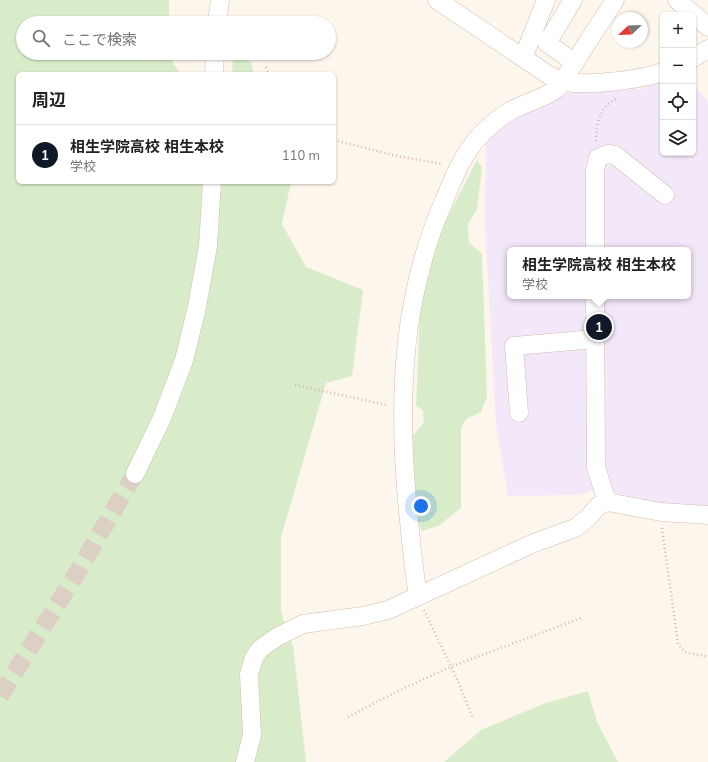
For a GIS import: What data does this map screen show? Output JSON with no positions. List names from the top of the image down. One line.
{"north":"bottom left","page":{"map_buttons":["+","−"],"search":"ここで検索","heading":"周辺","list":[{"mark":"1","name":"相生学院高校 相生本校","note":"学校","value":"110 m"}],"popup":["相生学院高校 相生本校","学校"],"pins":"1"}}
